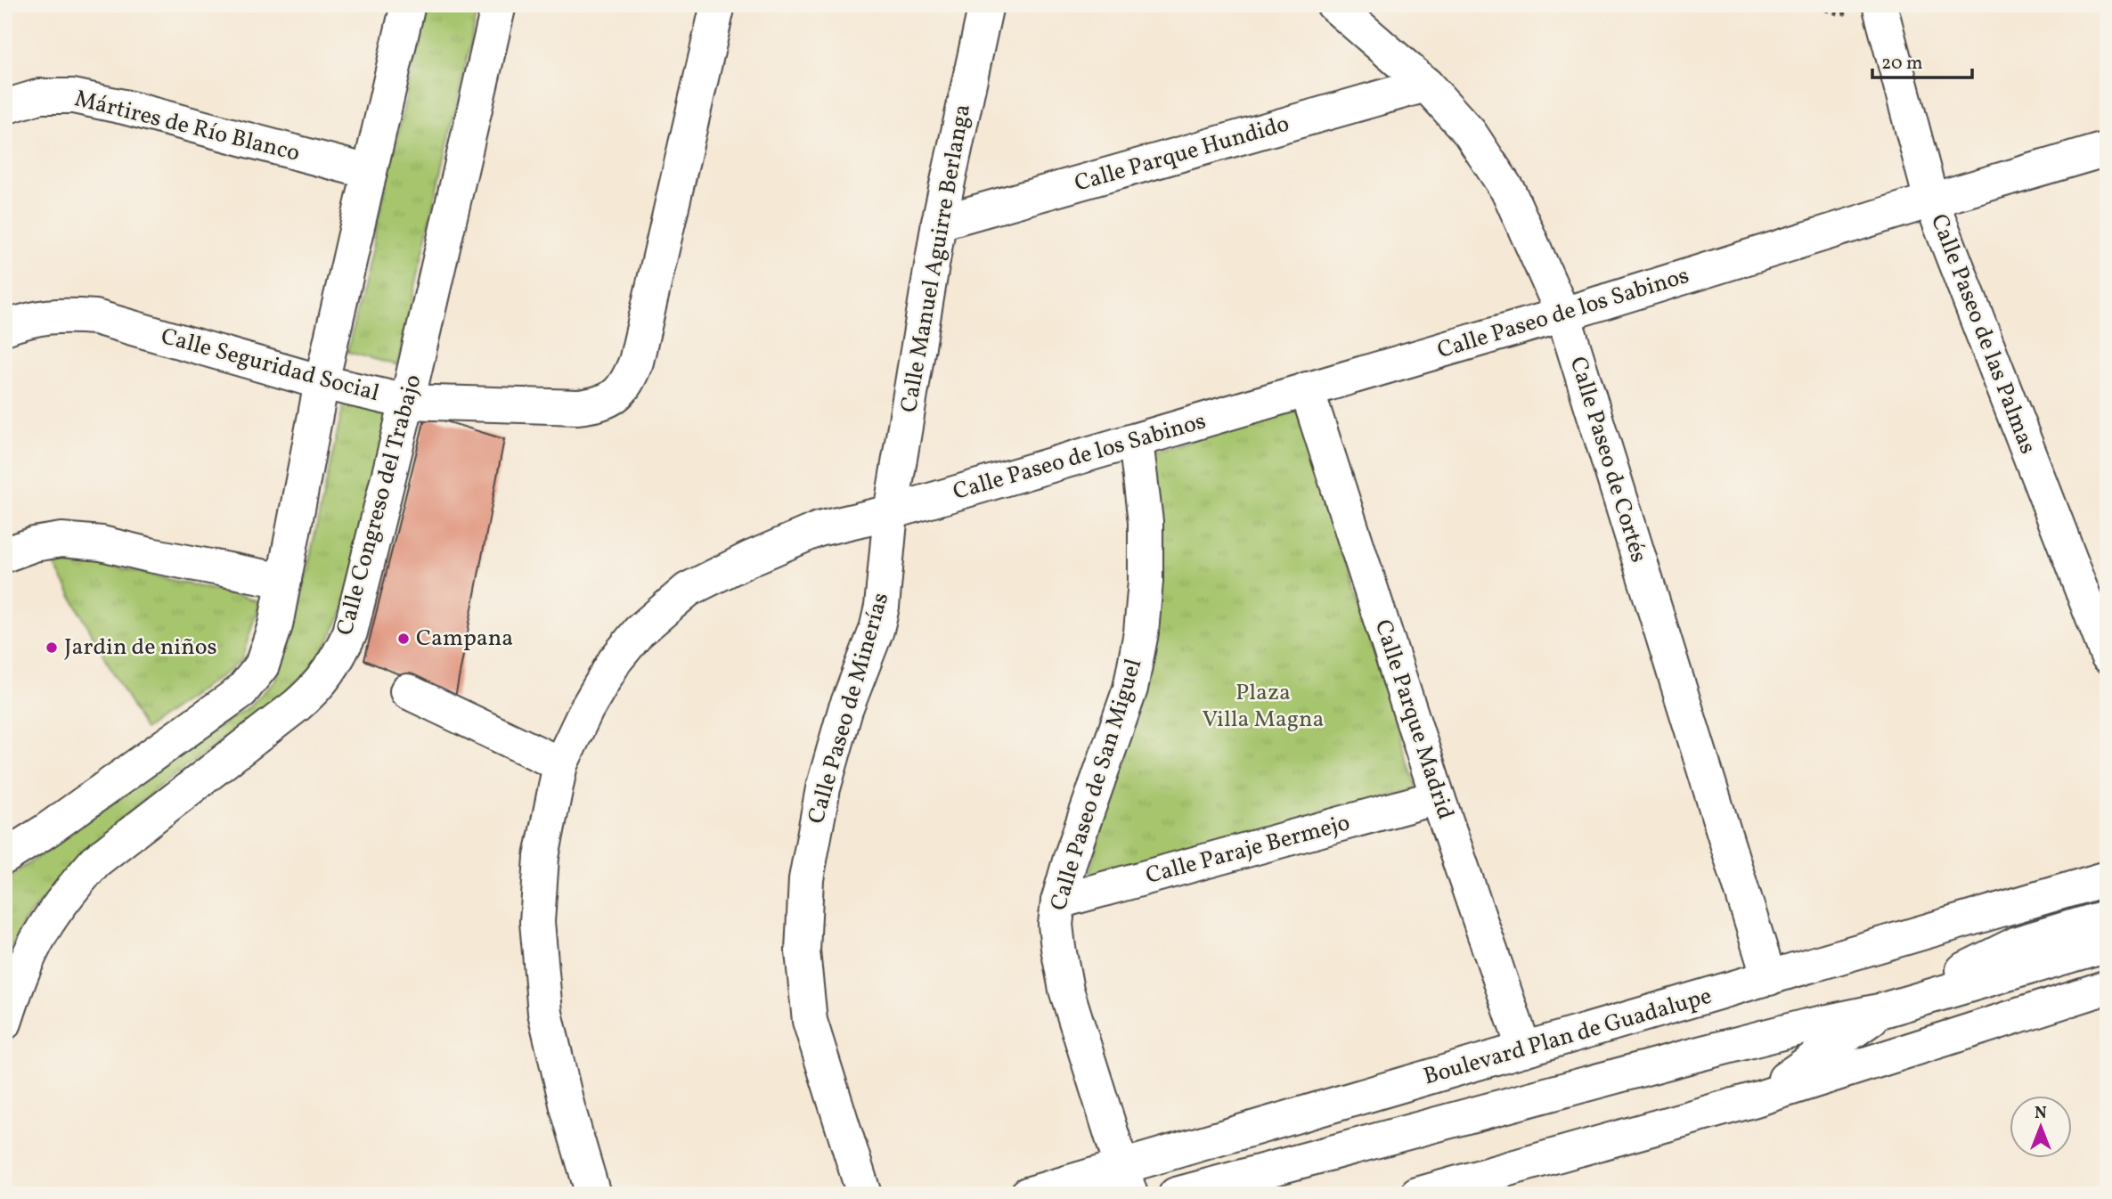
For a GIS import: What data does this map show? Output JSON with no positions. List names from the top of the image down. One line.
{"streets":{"street":["Mártires de Río Blanco","Calle Parque Hundido","Calle Manuel Aguirre Berlanga","Calle Paseo de los Sabinos","Calle Paseo de las Palmas","Calle Seguridad Social","Calle Paseo de Cortés","Calle Congreso del Trabajo","Calle Paseo de Minerías","Calle Parque Madrid","Calle Paseo de San Miguel","Calle Paraje Bermejo","Boulevard Plan de Guadalupe"]},"crossings":[["Calle Parque Hundido","Calle Manuel Aguirre Berlanga"],["Calle Parque Hundido","Calle Paseo de Cortés"],["Calle Manuel Aguirre Berlanga","Calle Paseo de los Sabinos"],["Calle Manuel Aguirre Berlanga","Calle Paseo de Minerías"],["Calle Paseo de los Sabinos","Calle Paseo de las Palmas"],["Calle Paseo de los Sabinos","Calle Paseo de Cortés"],["Calle Paseo de los Sabinos","Calle Paseo de Minerías"],["Calle Paseo de los Sabinos","Calle Parque Madrid"],["Calle Paseo de los Sabinos","Calle Paseo de San Miguel"],["Calle Seguridad Social","Calle Congreso del Trabajo"],["Calle Paseo de Cortés","Boulevard Plan de Guadalupe"],["Calle Parque Madrid","Calle Paraje Bermejo"],["Calle Parque Madrid","Boulevard Plan de Guadalupe"],["Calle Paseo de San Miguel","Calle Paraje Bermejo"],["Calle Paseo de San Miguel","Boulevard Plan de Guadalupe"]],"parks":["Plaza Villa Magna"],"places":["Campana","Jardin de niños"],"scale_bar":"20 m","north":"top"}
